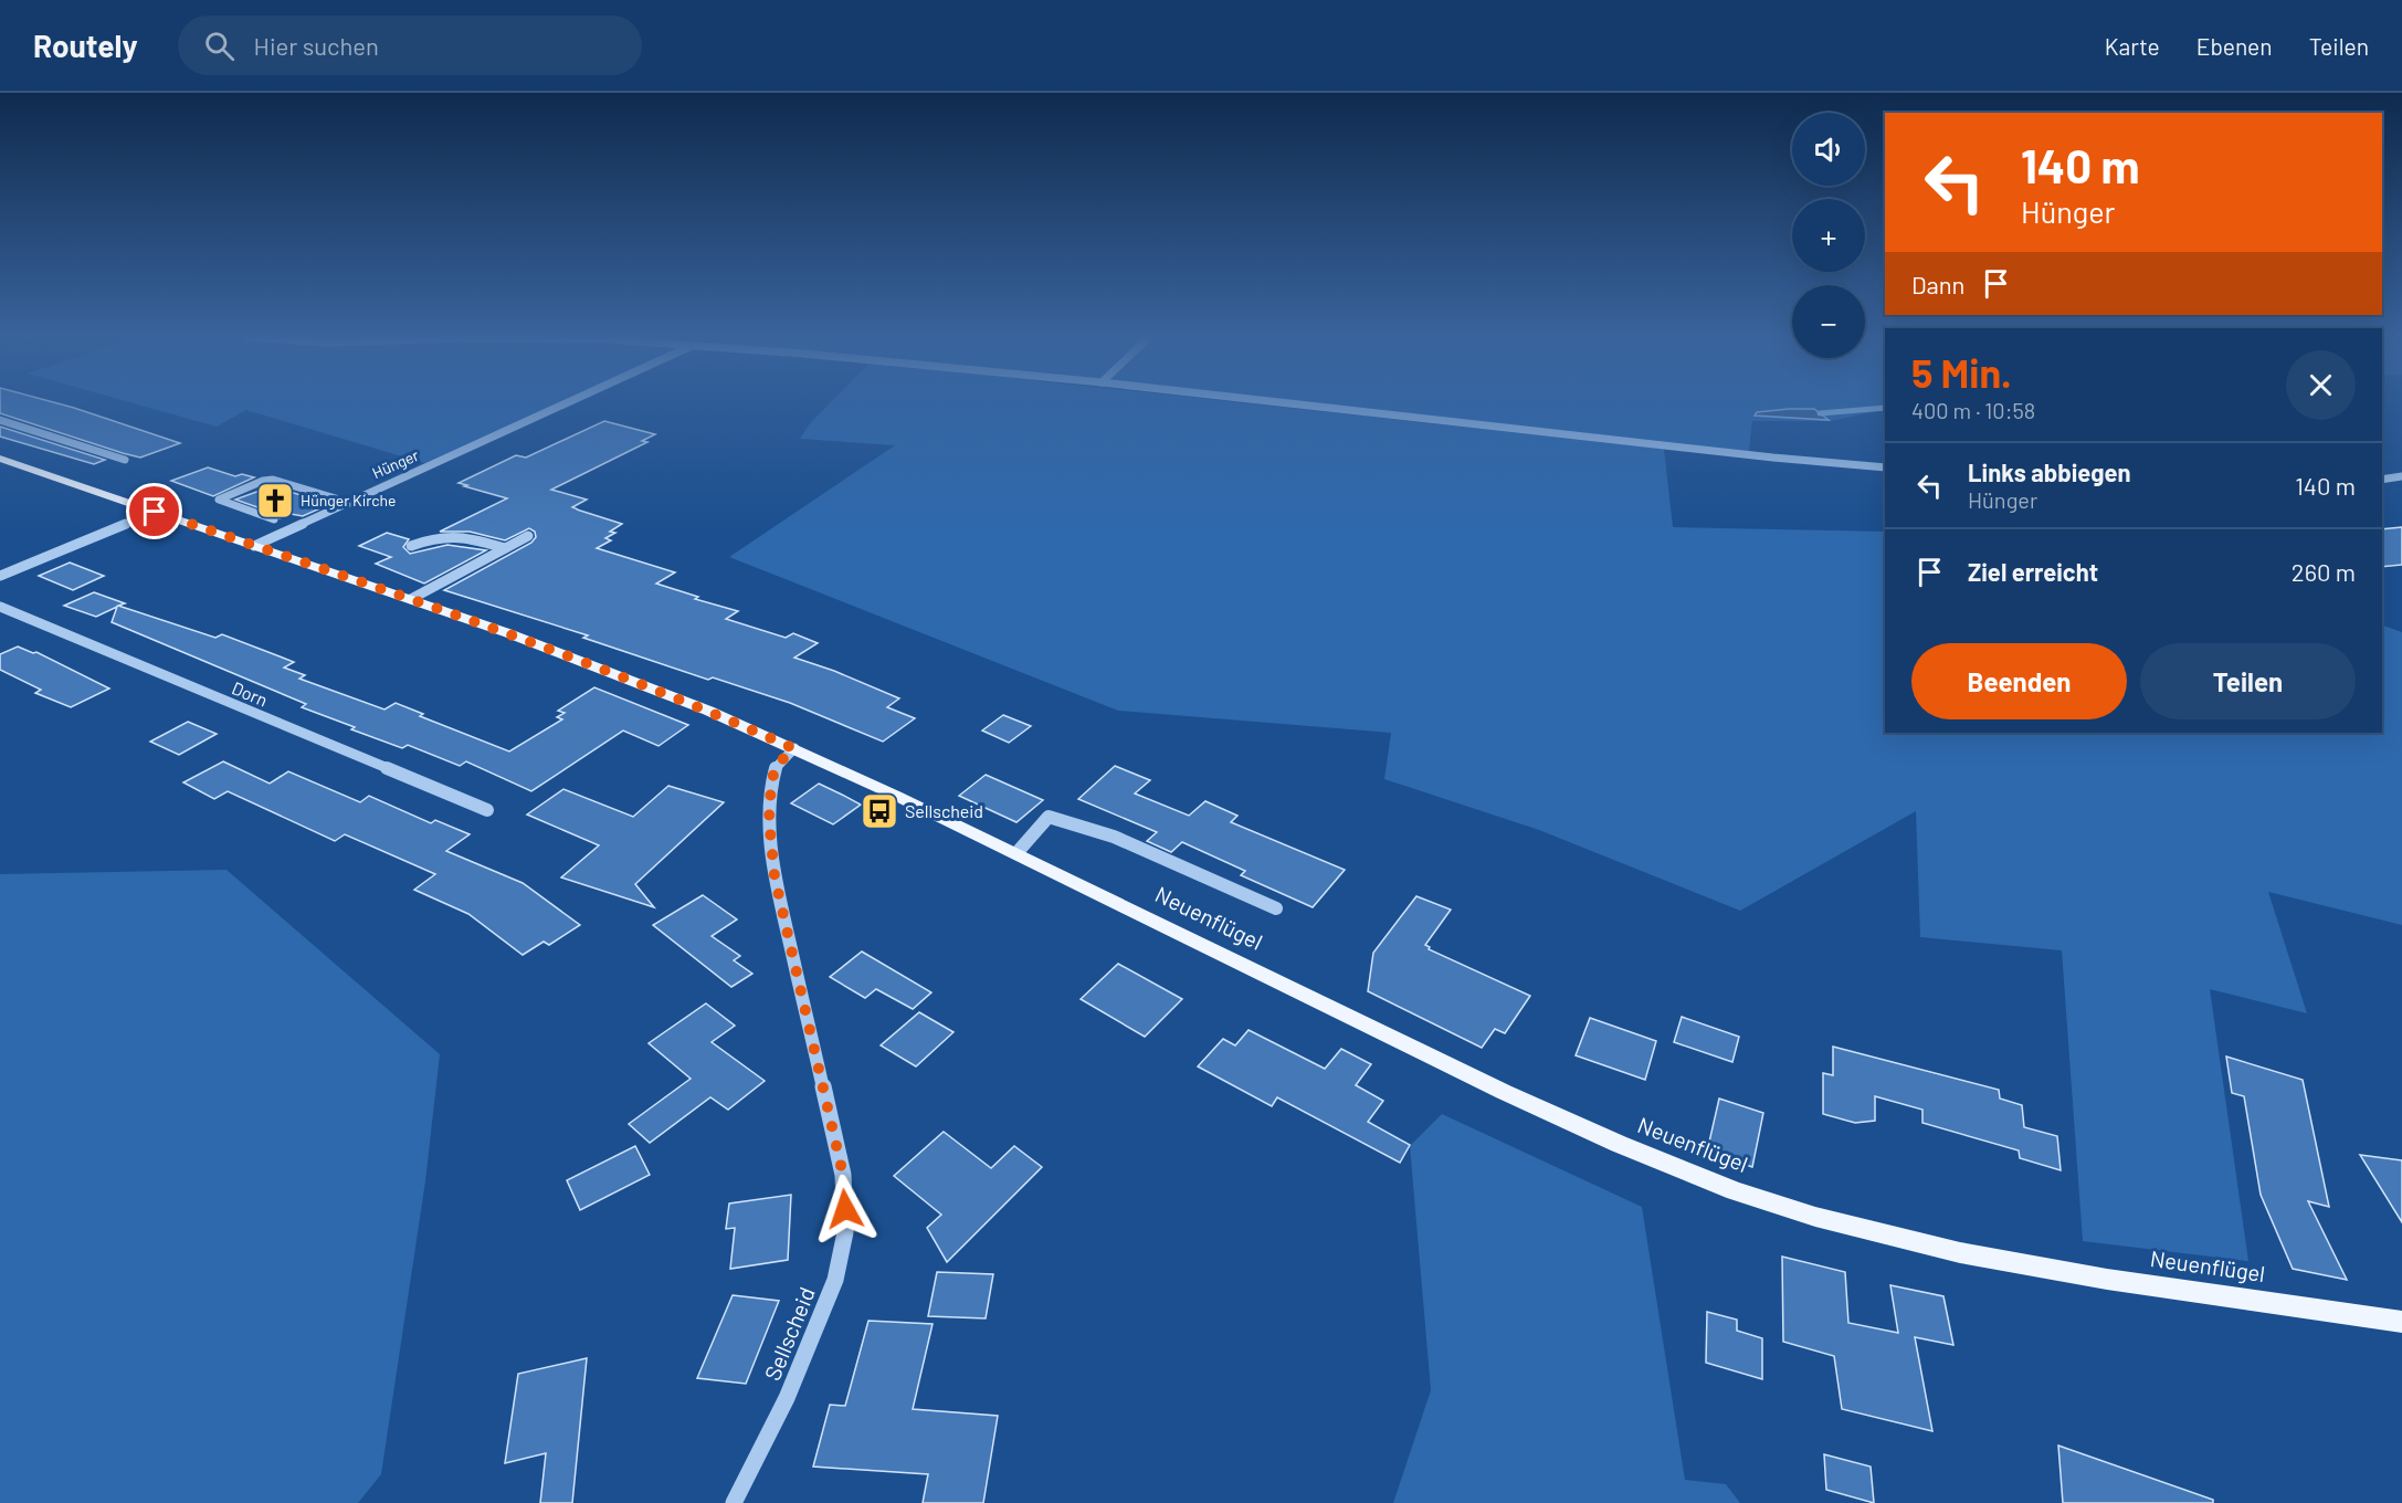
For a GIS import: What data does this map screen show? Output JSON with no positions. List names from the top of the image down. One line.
{"streets":{"main road":["Neuenflügel"],"street":["Hünger","Dorn","Sellscheid"]},"crossings":[["Neuenflügel","Sellscheid"]],"places":{"church":["Hünger Kirche"],"bus stop":["Sellscheid"]},"page":{"header":"Routely","search":"Hier suchen","nav":["Karte","Ebenen","Teilen"],"map_buttons":["+","−"],"turn":["140 m","Hünger"],"then":"Dann","heading":["5 Min.","400 m · 10:58"],"list":[{"name":"Links abbiegen","note":"Hünger","value":"140 m"},{"name":"Ziel erreicht","value":"260 m"}],"buttons":["Beenden","Teilen"]}}
